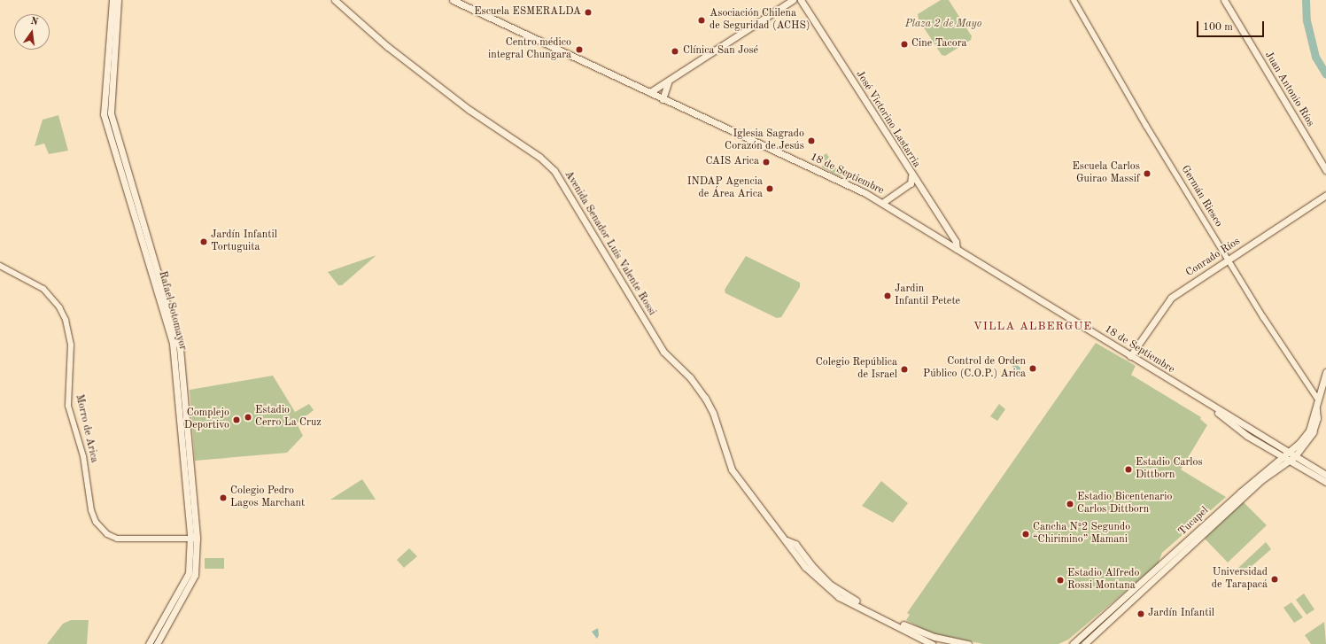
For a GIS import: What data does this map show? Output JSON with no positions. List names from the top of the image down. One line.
{"streets":{"main road":["Juan Antonio Ríos","José Victorino Lastarria","18 de Septiembre","Avenida Senador Luis Valente Rossi","Conrado Ríos","Rafael Sotomayor","Tucapel"],"street":["Germán Riesco","Morro de Arica"]},"crossings":[["José Victorino Lastarria","18 de Septiembre"],["18 de Septiembre","Conrado Ríos"],["18 de Septiembre","Tucapel"],["Germán Riesco","Conrado Ríos"],["Germán Riesco","Tucapel"],["Rafael Sotomayor","Morro de Arica"]],"districts":["VILLA ALBERGUE"],"parks":["Plaza 2 de Mayo"],"places":["Escuela ESMERALDA","Asociación Chilena de Seguridad (ACHS)","Cine Tacora","Centro médico integral Chungara","Clínica San José","Iglesia Sagrado Corazón de Jesús","CAIS Arica","Escuela Carlos Guirao Massif","INDAP Agencia de Área Arica","Jardín Infantil Tortuguita","Jardin Infantil Petete","Control de Orden Público (C.O.P.) Arica","Colegio República de Israel","Estadio Cerro La Cruz","Complejo Deportivo","Estadio Carlos Dittborn","Colegio Pedro Lagos Marchant","Estadio Bicentenario Carlos Dittborn","Cancha Nº2 Segundo “Chirimino” Mamani","Universidad de Tarapacá","Estadio Alfredo Rossi Montana","Jardín Infantil"],"scale_bar":"100 m","north":"top"}
